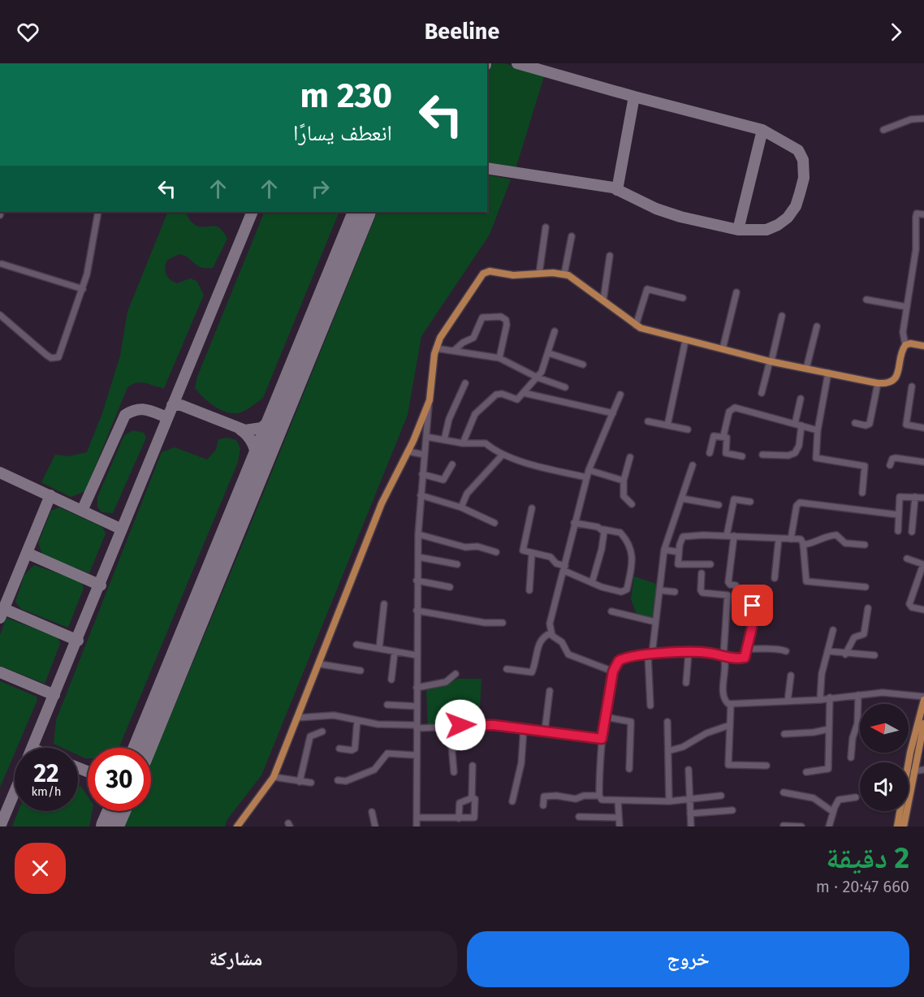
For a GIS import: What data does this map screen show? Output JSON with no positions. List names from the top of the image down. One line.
{"north":"left","page":{"header":"Beeline","turn":["230 m","انعطف يسارًا"],"speed":"22 km/h","limit":"30","heading":["2 دقيقة","660 m · 20:47"],"buttons":["خروج","مشاركة"]}}
